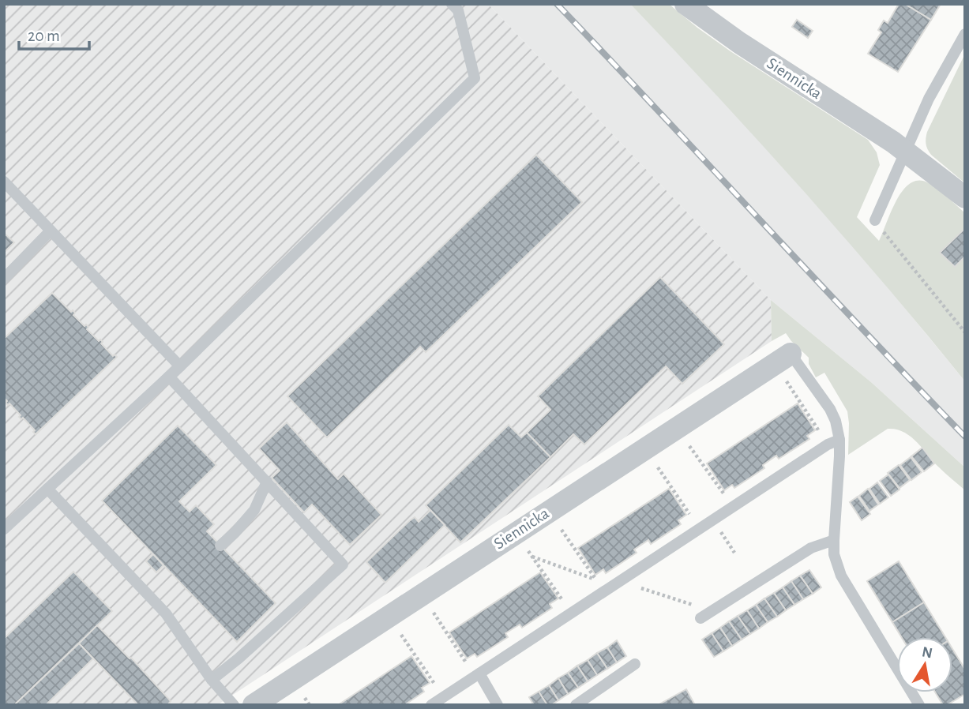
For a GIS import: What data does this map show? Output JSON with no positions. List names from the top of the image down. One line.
{"streets":{"street":["Siennicka"]},"scale_bar":"20 m","north":"top"}
